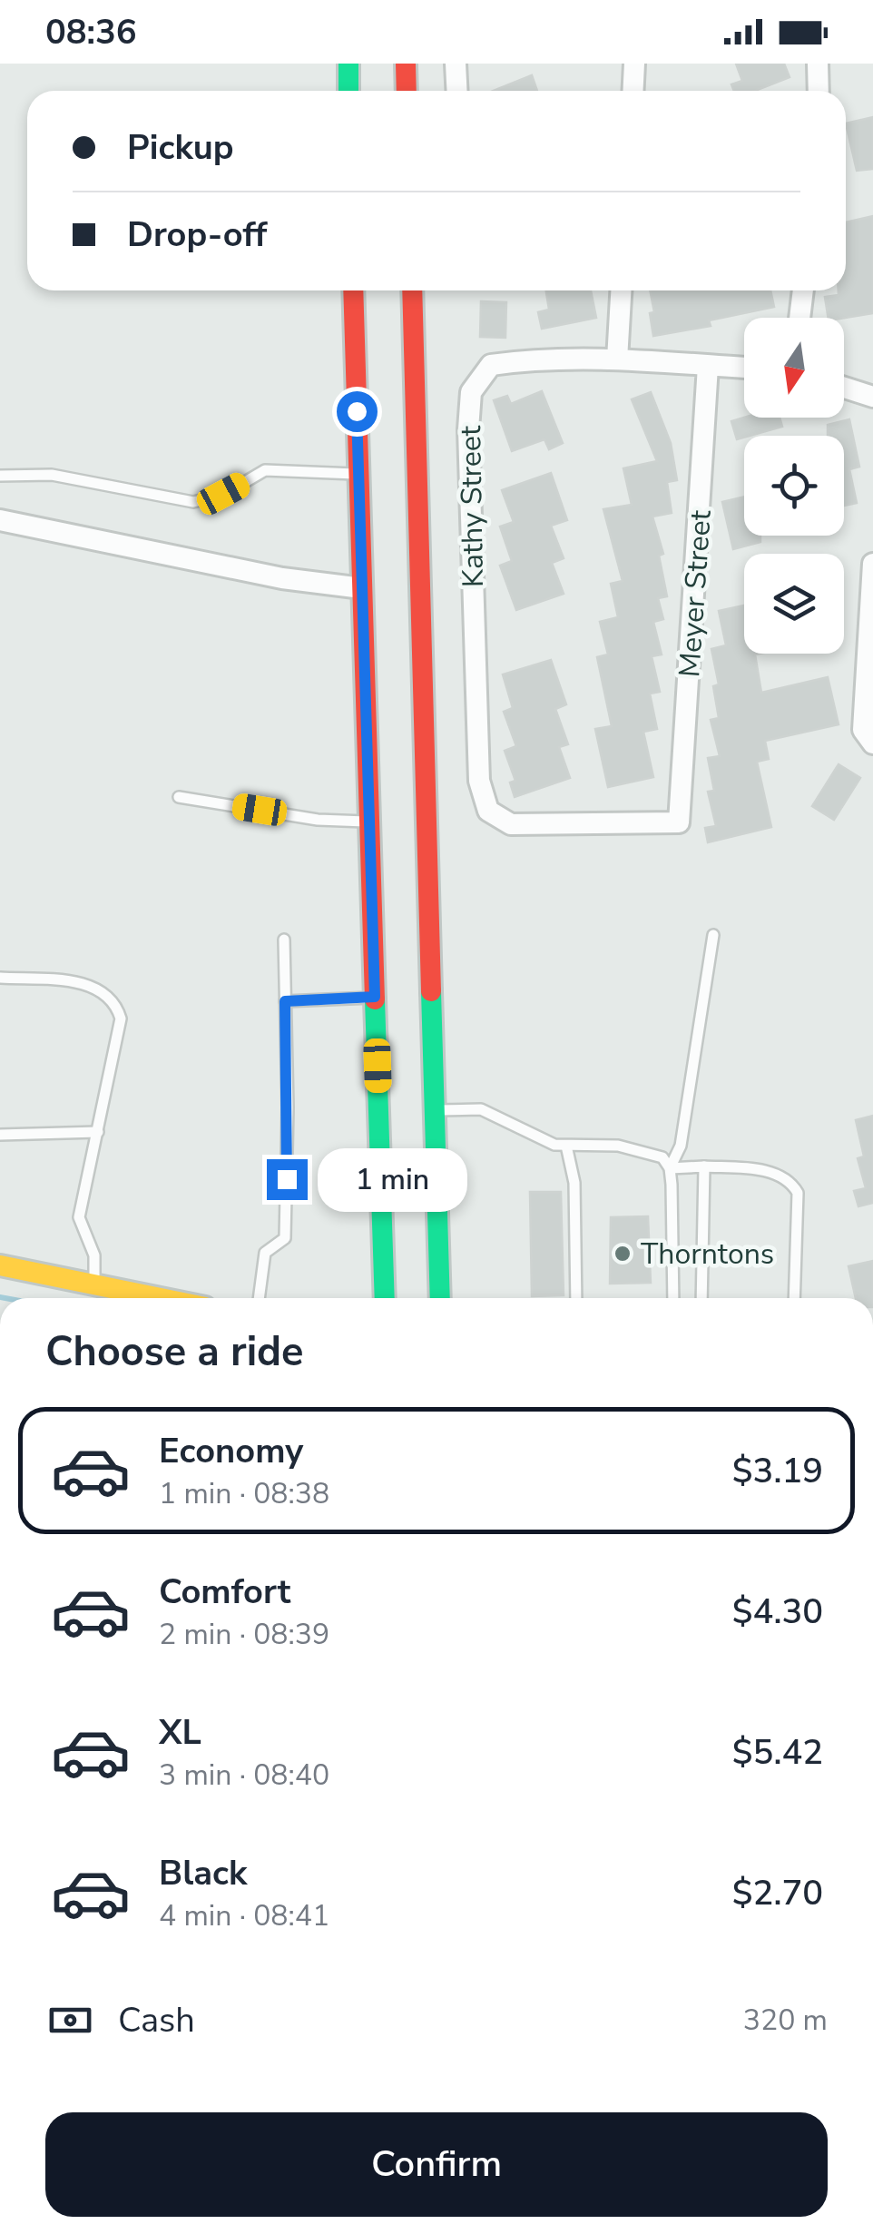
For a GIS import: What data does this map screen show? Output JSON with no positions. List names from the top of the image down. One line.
{"streets":{"street":["Kathy Street","Meyer Street"]},"crossings":[["Kathy Street","Meyer Street"]],"places":["Thorntons"],"north":"bottom","page":{"status":"08:36","banner":["Pickup","Drop-off"],"bubble":"1 min","heading":"Choose a ride","list":[{"name":"Economy","note":"1 min · 08:38","value":"$3.19"},{"name":"Comfort","note":"2 min · 08:39","value":"$4.30"},{"name":"XL","note":"3 min · 08:40","value":"$5.42"},{"name":"Black","note":"4 min · 08:41","value":"$2.70"}],"pay":["Cash","320 m"],"buttons":"Confirm"}}
